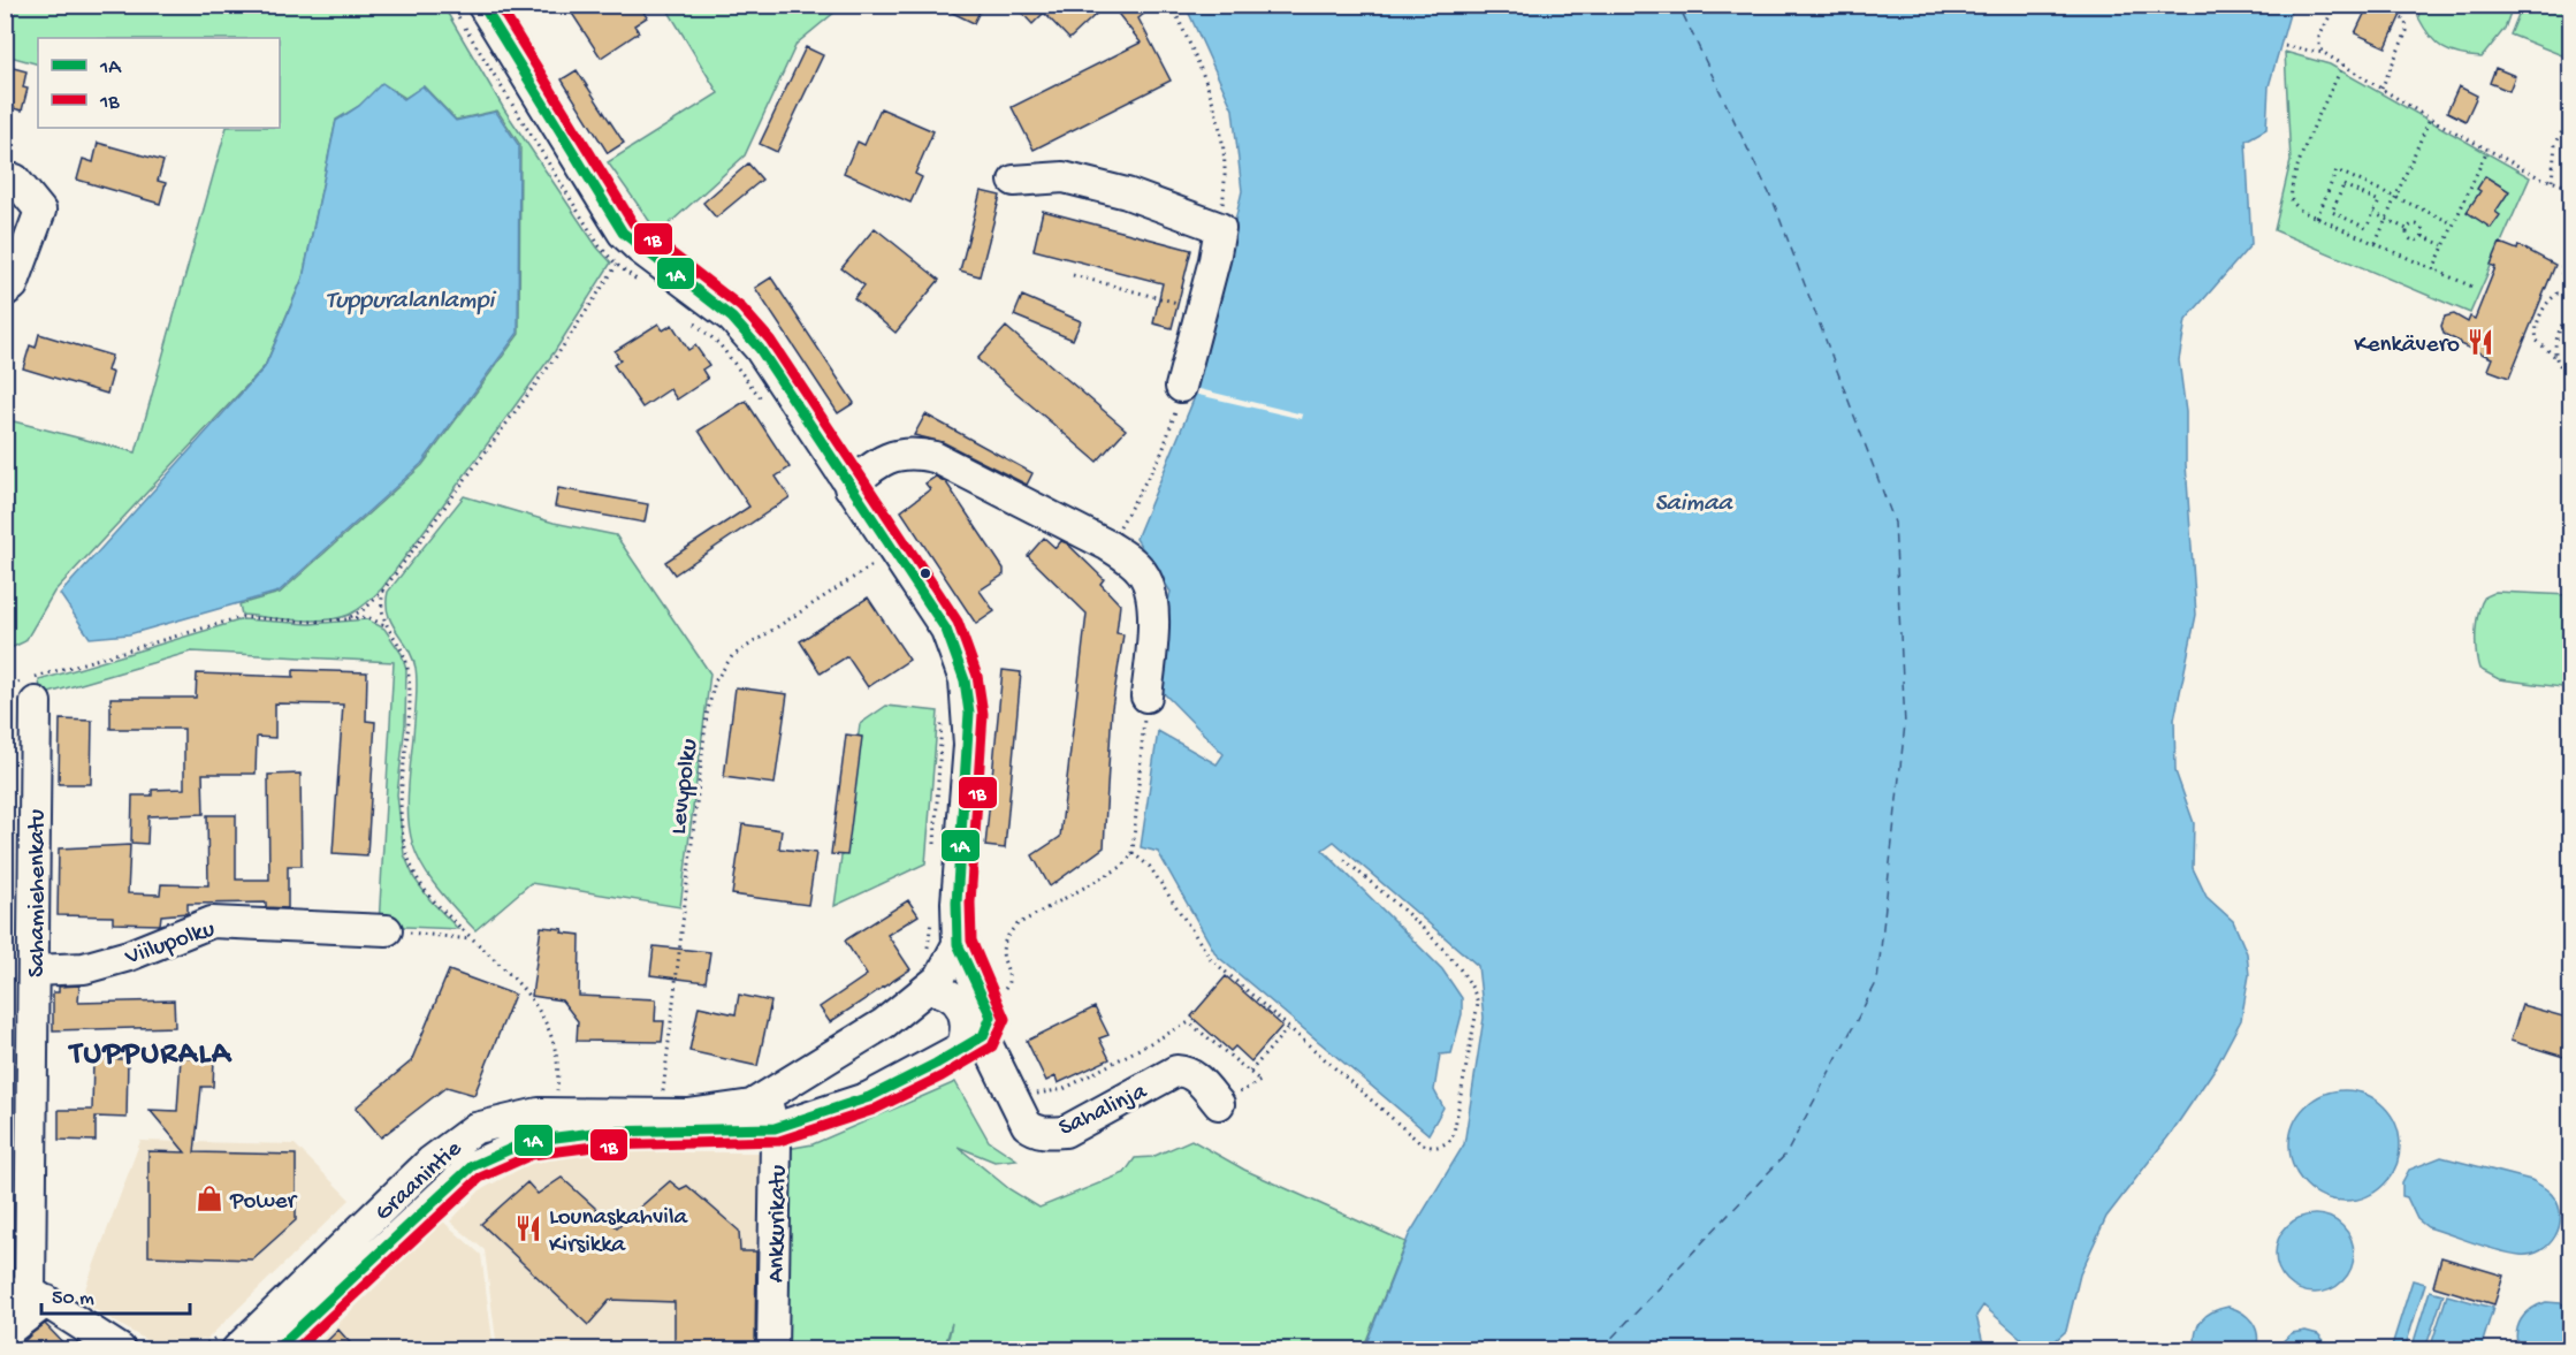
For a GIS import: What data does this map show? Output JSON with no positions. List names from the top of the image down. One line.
{"streets":{"street":["Sahamiehenkatu","Viilupolku","Sahalinja","Graanintie","Ankkurikatu"],"path":["Levypolku"]},"crossings":[["Sahamiehenkatu","Viilupolku"],["Sahalinja","Graanintie"],["Graanintie","Ankkurikatu"]],"districts":["TUPPURALA"],"water":["Tuppuralanlampi","Saimaa"],"places":{"restaurant":["Kenkävero","Lounaskahvila Kirsikka"],"shop":["Power"]},"lines":["transit line 1A","transit line 1B"],"legend":["1A","1B"],"scale_bar":"50 m"}
